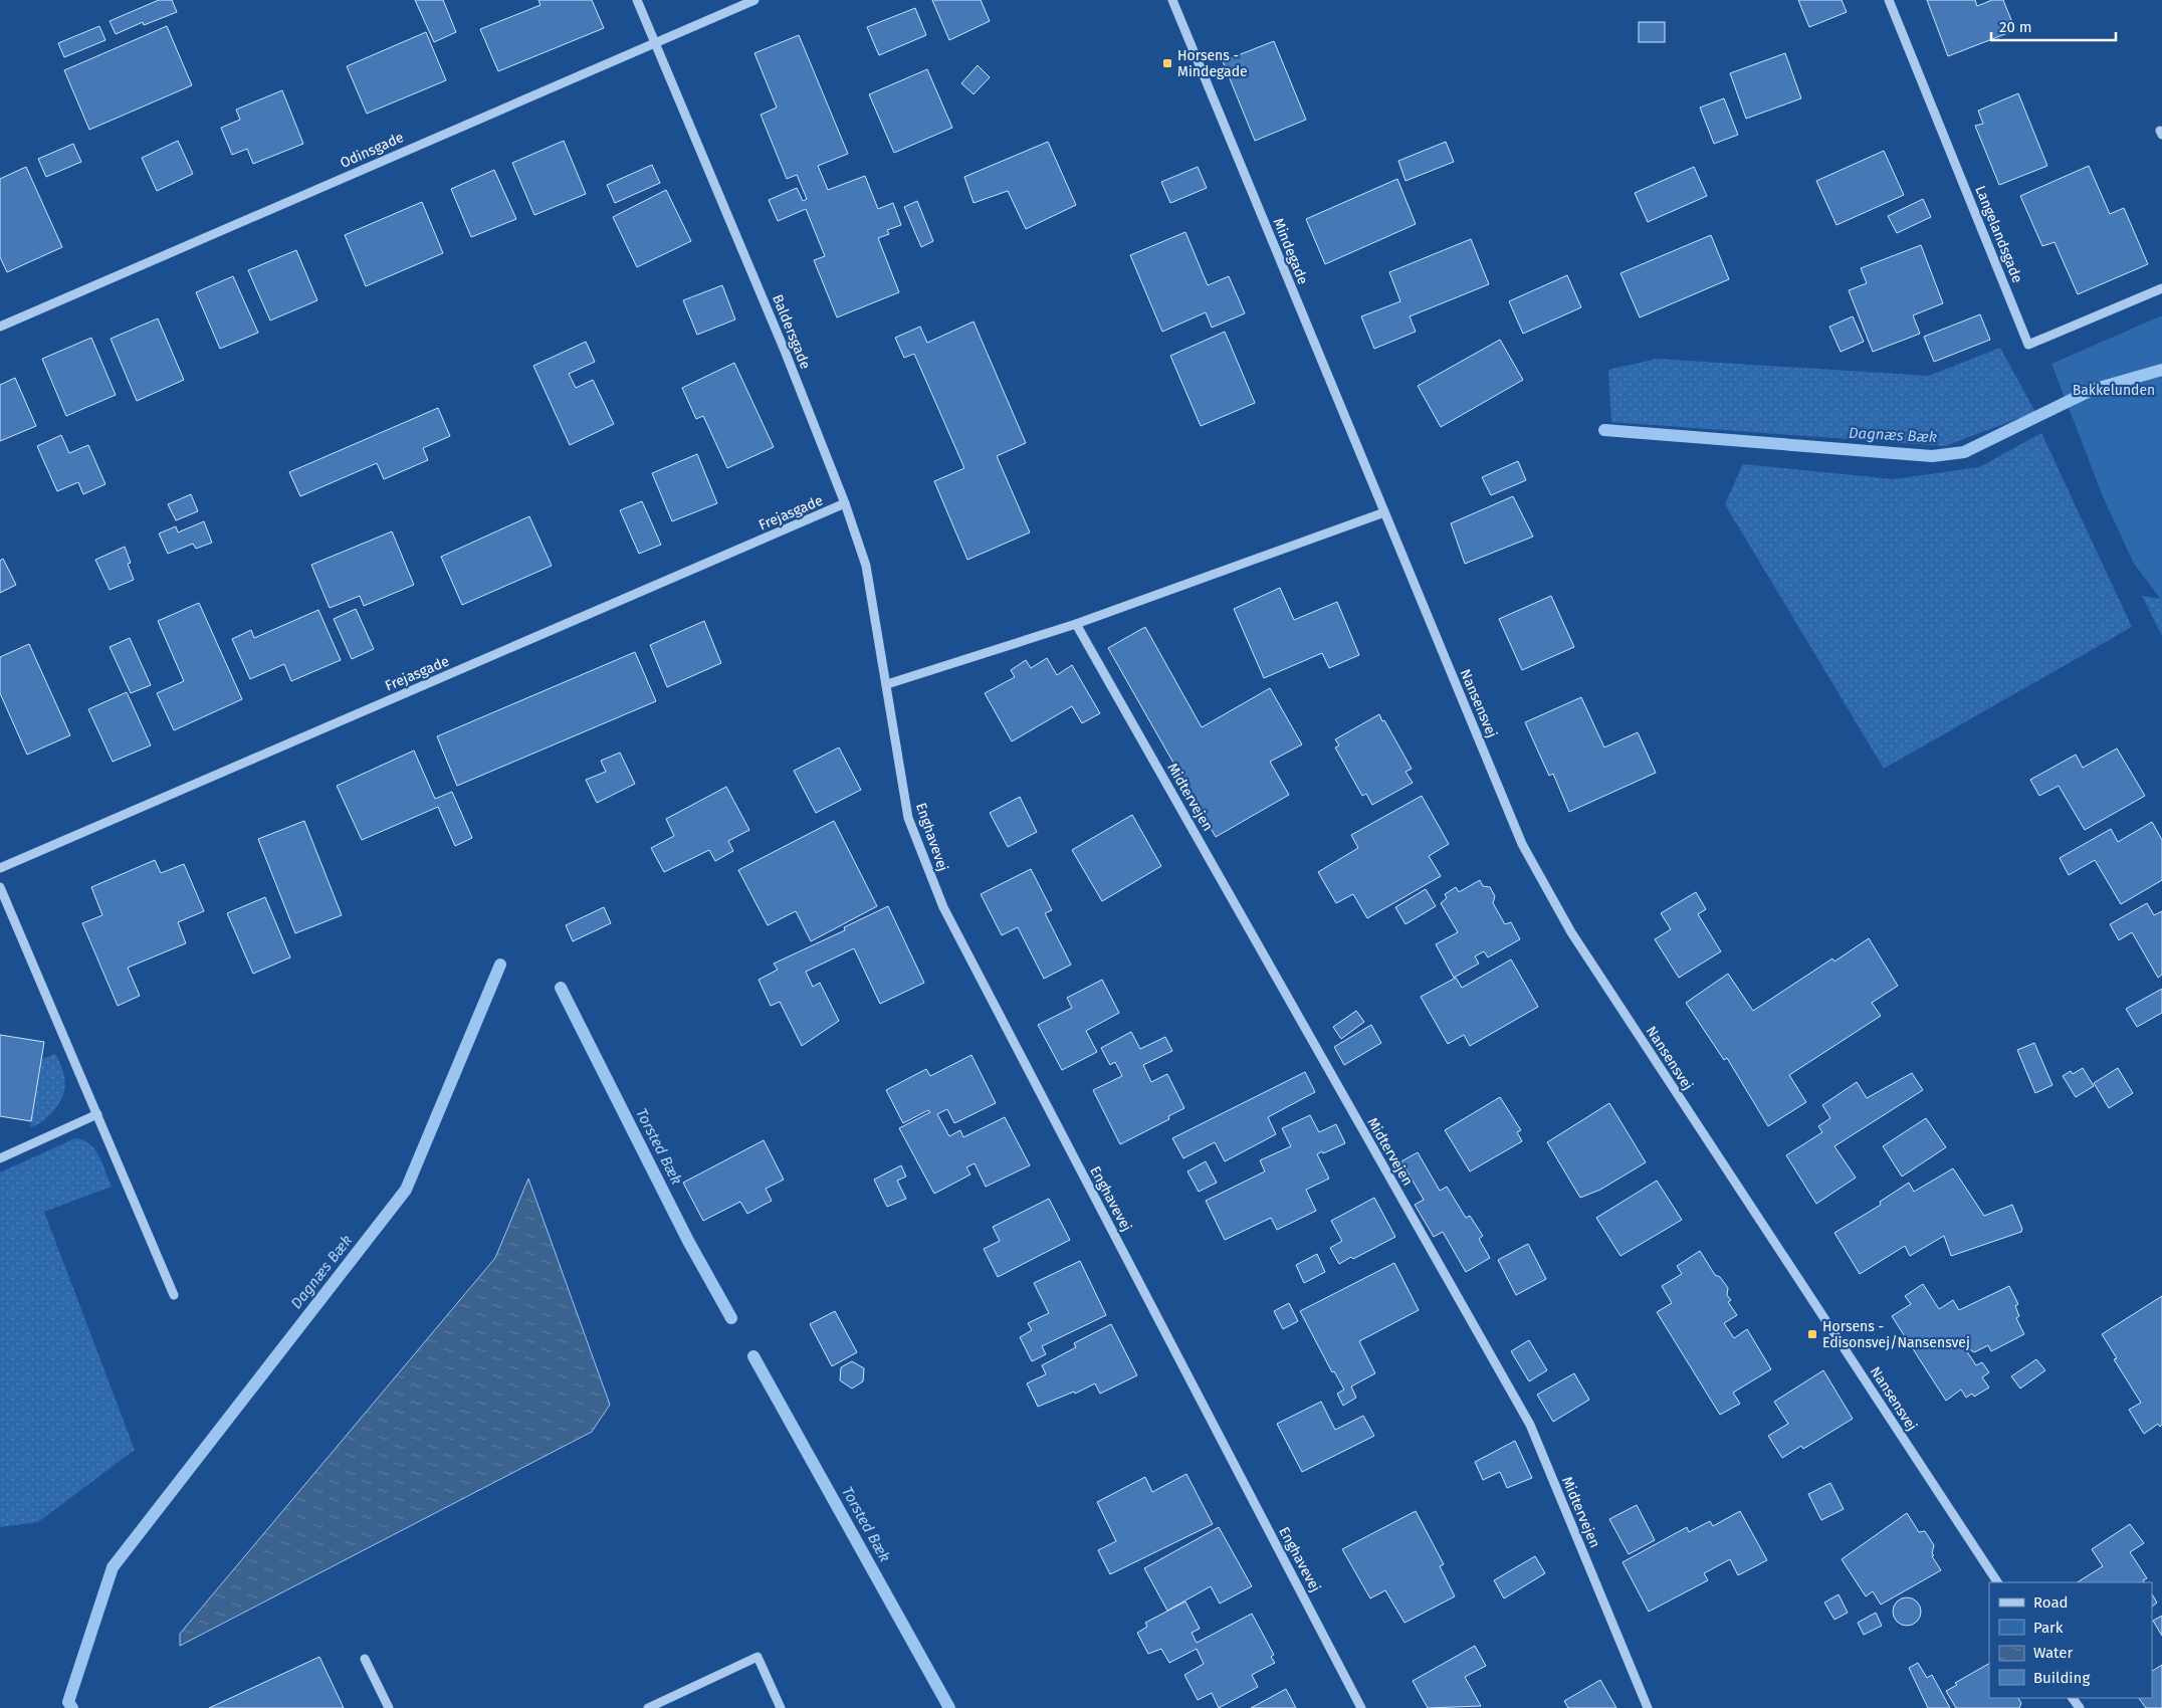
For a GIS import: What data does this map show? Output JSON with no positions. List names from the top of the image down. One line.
{"streets":{"street":["Odinsgade","Langelandsgade","Mindegade","Baldersgade","Frejasgade","Nansensvej","Midtervejen","Enghavevej"]},"crossings":[["Odinsgade","Baldersgade"],["Mindegade","Nansensvej"],["Baldersgade","Frejasgade"],["Baldersgade","Enghavevej"]],"water":["Dagnæs Bæk","Torsted Bæk"],"parks":["Bakkelunden"],"places":{"transit":["Horsens - Mindegade","Horsens - Edisonsvej/Nansensvej"]},"legend":["Road","Park","Water","Building"],"scale_bar":"20 m"}
